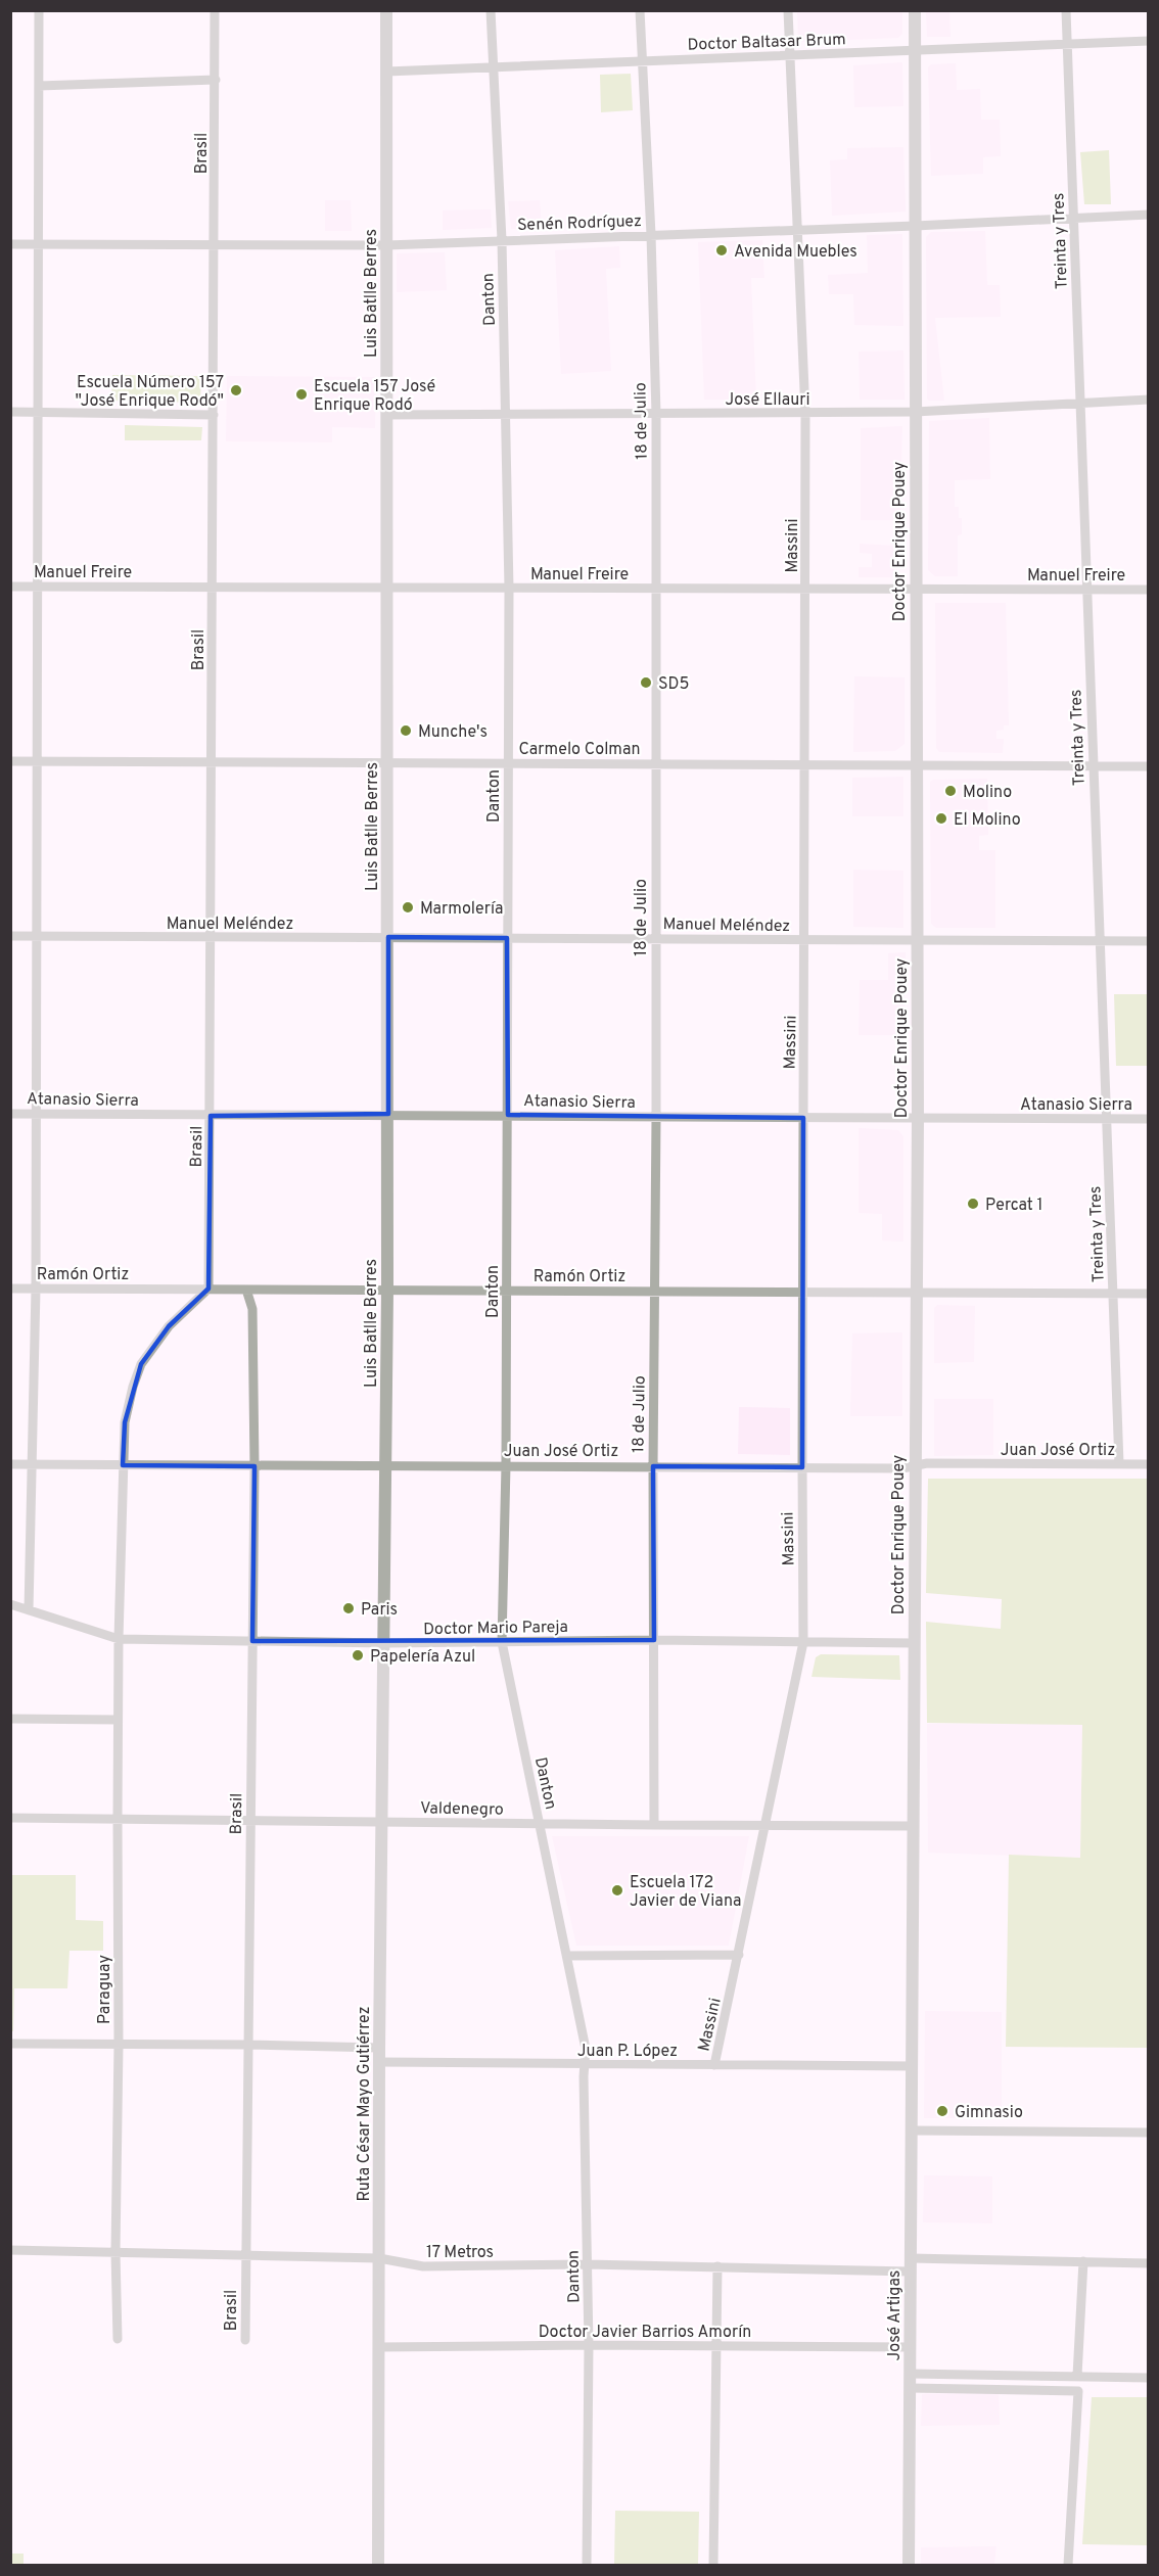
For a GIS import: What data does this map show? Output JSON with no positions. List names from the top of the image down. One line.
{"streets":{"street":["Doctor Baltasar Brum","Brasil","Senén Rodríguez","Treinta y Tres","Luis Batlle Berres","Danton","José Ellauri","18 de Julio","Doctor Enrique Pouey","Massini","Manuel Freire","Carmelo Colman","Manuel Meléndez","Atanasio Sierra","Ramón Ortiz","Juan José Ortiz","Doctor Mario Pareja","Valdenegro","Paraguay","Juan P. López","Ruta César Mayo Gutiérrez","17 Metros","José Artigas","Doctor Javier Barrios Amorín"]},"crossings":[["Doctor Baltasar Brum","Treinta y Tres"],["Doctor Baltasar Brum","Luis Batlle Berres"],["Doctor Baltasar Brum","Danton"],["Doctor Baltasar Brum","18 de Julio"],["Doctor Baltasar Brum","Doctor Enrique Pouey"],["Doctor Baltasar Brum","Massini"],["Brasil","Senén Rodríguez"],["Brasil","Manuel Freire"],["Brasil","Carmelo Colman"],["Brasil","Manuel Meléndez"],["Brasil","Atanasio Sierra"],["Brasil","Ramón Ortiz"],["Brasil","Juan José Ortiz"],["Brasil","Doctor Mario Pareja"],["Brasil","Valdenegro"],["Brasil","Paraguay"],["Brasil","17 Metros"],["Senén Rodríguez","Treinta y Tres"],["Senén Rodríguez","Luis Batlle Berres"],["Senén Rodríguez","Danton"],["Senén Rodríguez","18 de Julio"],["Senén Rodríguez","Doctor Enrique Pouey"],["Senén Rodríguez","Massini"],["Treinta y Tres","José Ellauri"],["Treinta y Tres","Manuel Freire"],["Treinta y Tres","Carmelo Colman"],["Treinta y Tres","Manuel Meléndez"],["Treinta y Tres","Atanasio Sierra"],["Treinta y Tres","Ramón Ortiz"],["Treinta y Tres","Juan José Ortiz"],["Luis Batlle Berres","José Ellauri"],["Luis Batlle Berres","Manuel Freire"],["Luis Batlle Berres","Carmelo Colman"],["Luis Batlle Berres","Manuel Meléndez"],["Luis Batlle Berres","Atanasio Sierra"],["Luis Batlle Berres","Ramón Ortiz"],["Luis Batlle Berres","Juan José Ortiz"],["Luis Batlle Berres","Doctor Mario Pareja"],["Luis Batlle Berres","Ruta César Mayo Gutiérrez"],["Danton","José Ellauri"],["Danton","Manuel Freire"],["Danton","Carmelo Colman"],["Danton","Manuel Meléndez"],["Danton","Atanasio Sierra"],["Danton","Ramón Ortiz"],["Danton","Juan José Ortiz"],["Danton","Doctor Mario Pareja"],["Danton","Valdenegro"],["Danton","Juan P. López"],["Danton","17 Metros"],["Danton","Doctor Javier Barrios Amorín"],["José Ellauri","18 de Julio"],["José Ellauri","Doctor Enrique Pouey"],["José Ellauri","Massini"],["18 de Julio","Manuel Freire"],["18 de Julio","Carmelo Colman"],["18 de Julio","Manuel Meléndez"],["18 de Julio","Atanasio Sierra"],["18 de Julio","Ramón Ortiz"],["18 de Julio","Juan José Ortiz"],["18 de Julio","Doctor Mario Pareja"],["18 de Julio","Valdenegro"],["Doctor Enrique Pouey","Manuel Freire"],["Doctor Enrique Pouey","Carmelo Colman"],["Doctor Enrique Pouey","Manuel Meléndez"],["Doctor Enrique Pouey","Atanasio Sierra"],["Doctor Enrique Pouey","Ramón Ortiz"],["Doctor Enrique Pouey","Juan José Ortiz"],["Doctor Enrique Pouey","Doctor Mario Pareja"],["Doctor Enrique Pouey","Valdenegro"],["Doctor Enrique Pouey","Juan P. López"],["Doctor Enrique Pouey","José Artigas"],["Massini","Manuel Freire"],["Massini","Carmelo Colman"],["Massini","Manuel Meléndez"],["Massini","Atanasio Sierra"],["Massini","Ramón Ortiz"],["Massini","Juan José Ortiz"],["Massini","Doctor Mario Pareja"],["Massini","Valdenegro"],["Massini","Juan P. López"],["Ramón Ortiz","Paraguay"],["Juan José Ortiz","Paraguay"],["Doctor Mario Pareja","Paraguay"],["Doctor Mario Pareja","Ruta César Mayo Gutiérrez"],["Valdenegro","Paraguay"],["Valdenegro","Ruta César Mayo Gutiérrez"],["Paraguay","17 Metros"],["Juan P. López","Ruta César Mayo Gutiérrez"],["Juan P. López","José Artigas"],["Ruta César Mayo Gutiérrez","17 Metros"],["Ruta César Mayo Gutiérrez","Doctor Javier Barrios Amorín"],["17 Metros","José Artigas"],["José Artigas","Doctor Javier Barrios Amorín"]],"places":["Avenida Muebles","Escuela Número 157 \"José Enrique Rodó\"","Escuela 157 José Enrique Rodó","SD5","Munche's","Molino","El Molino","Marmolería","Percat 1","Paris","Papelería Azul","Escuela 172 Javier de Viana","Gimnasio"]}
